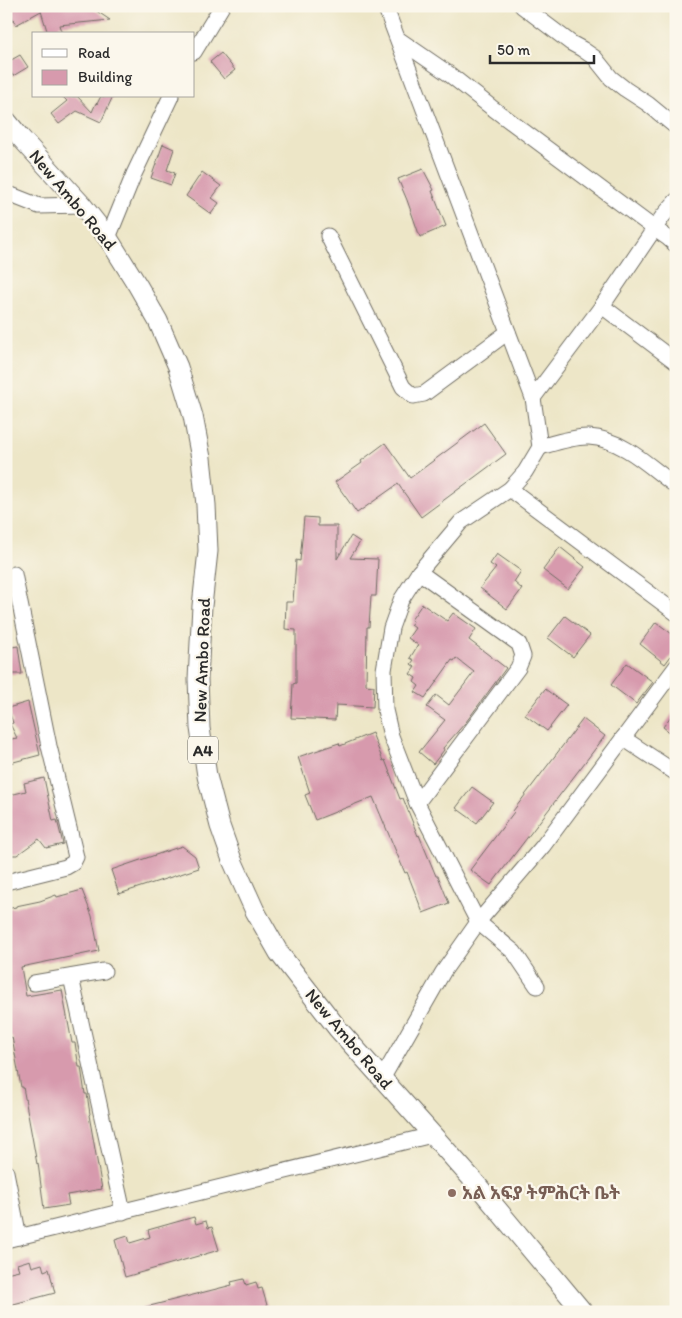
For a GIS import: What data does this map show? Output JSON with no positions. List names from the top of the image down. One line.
{"streets":{"main road":["New Ambo Road","A4"]},"places":["አል አፍያ ትምሕርት ቤት"],"legend":["Road","Building"],"scale_bar":"50 m"}
